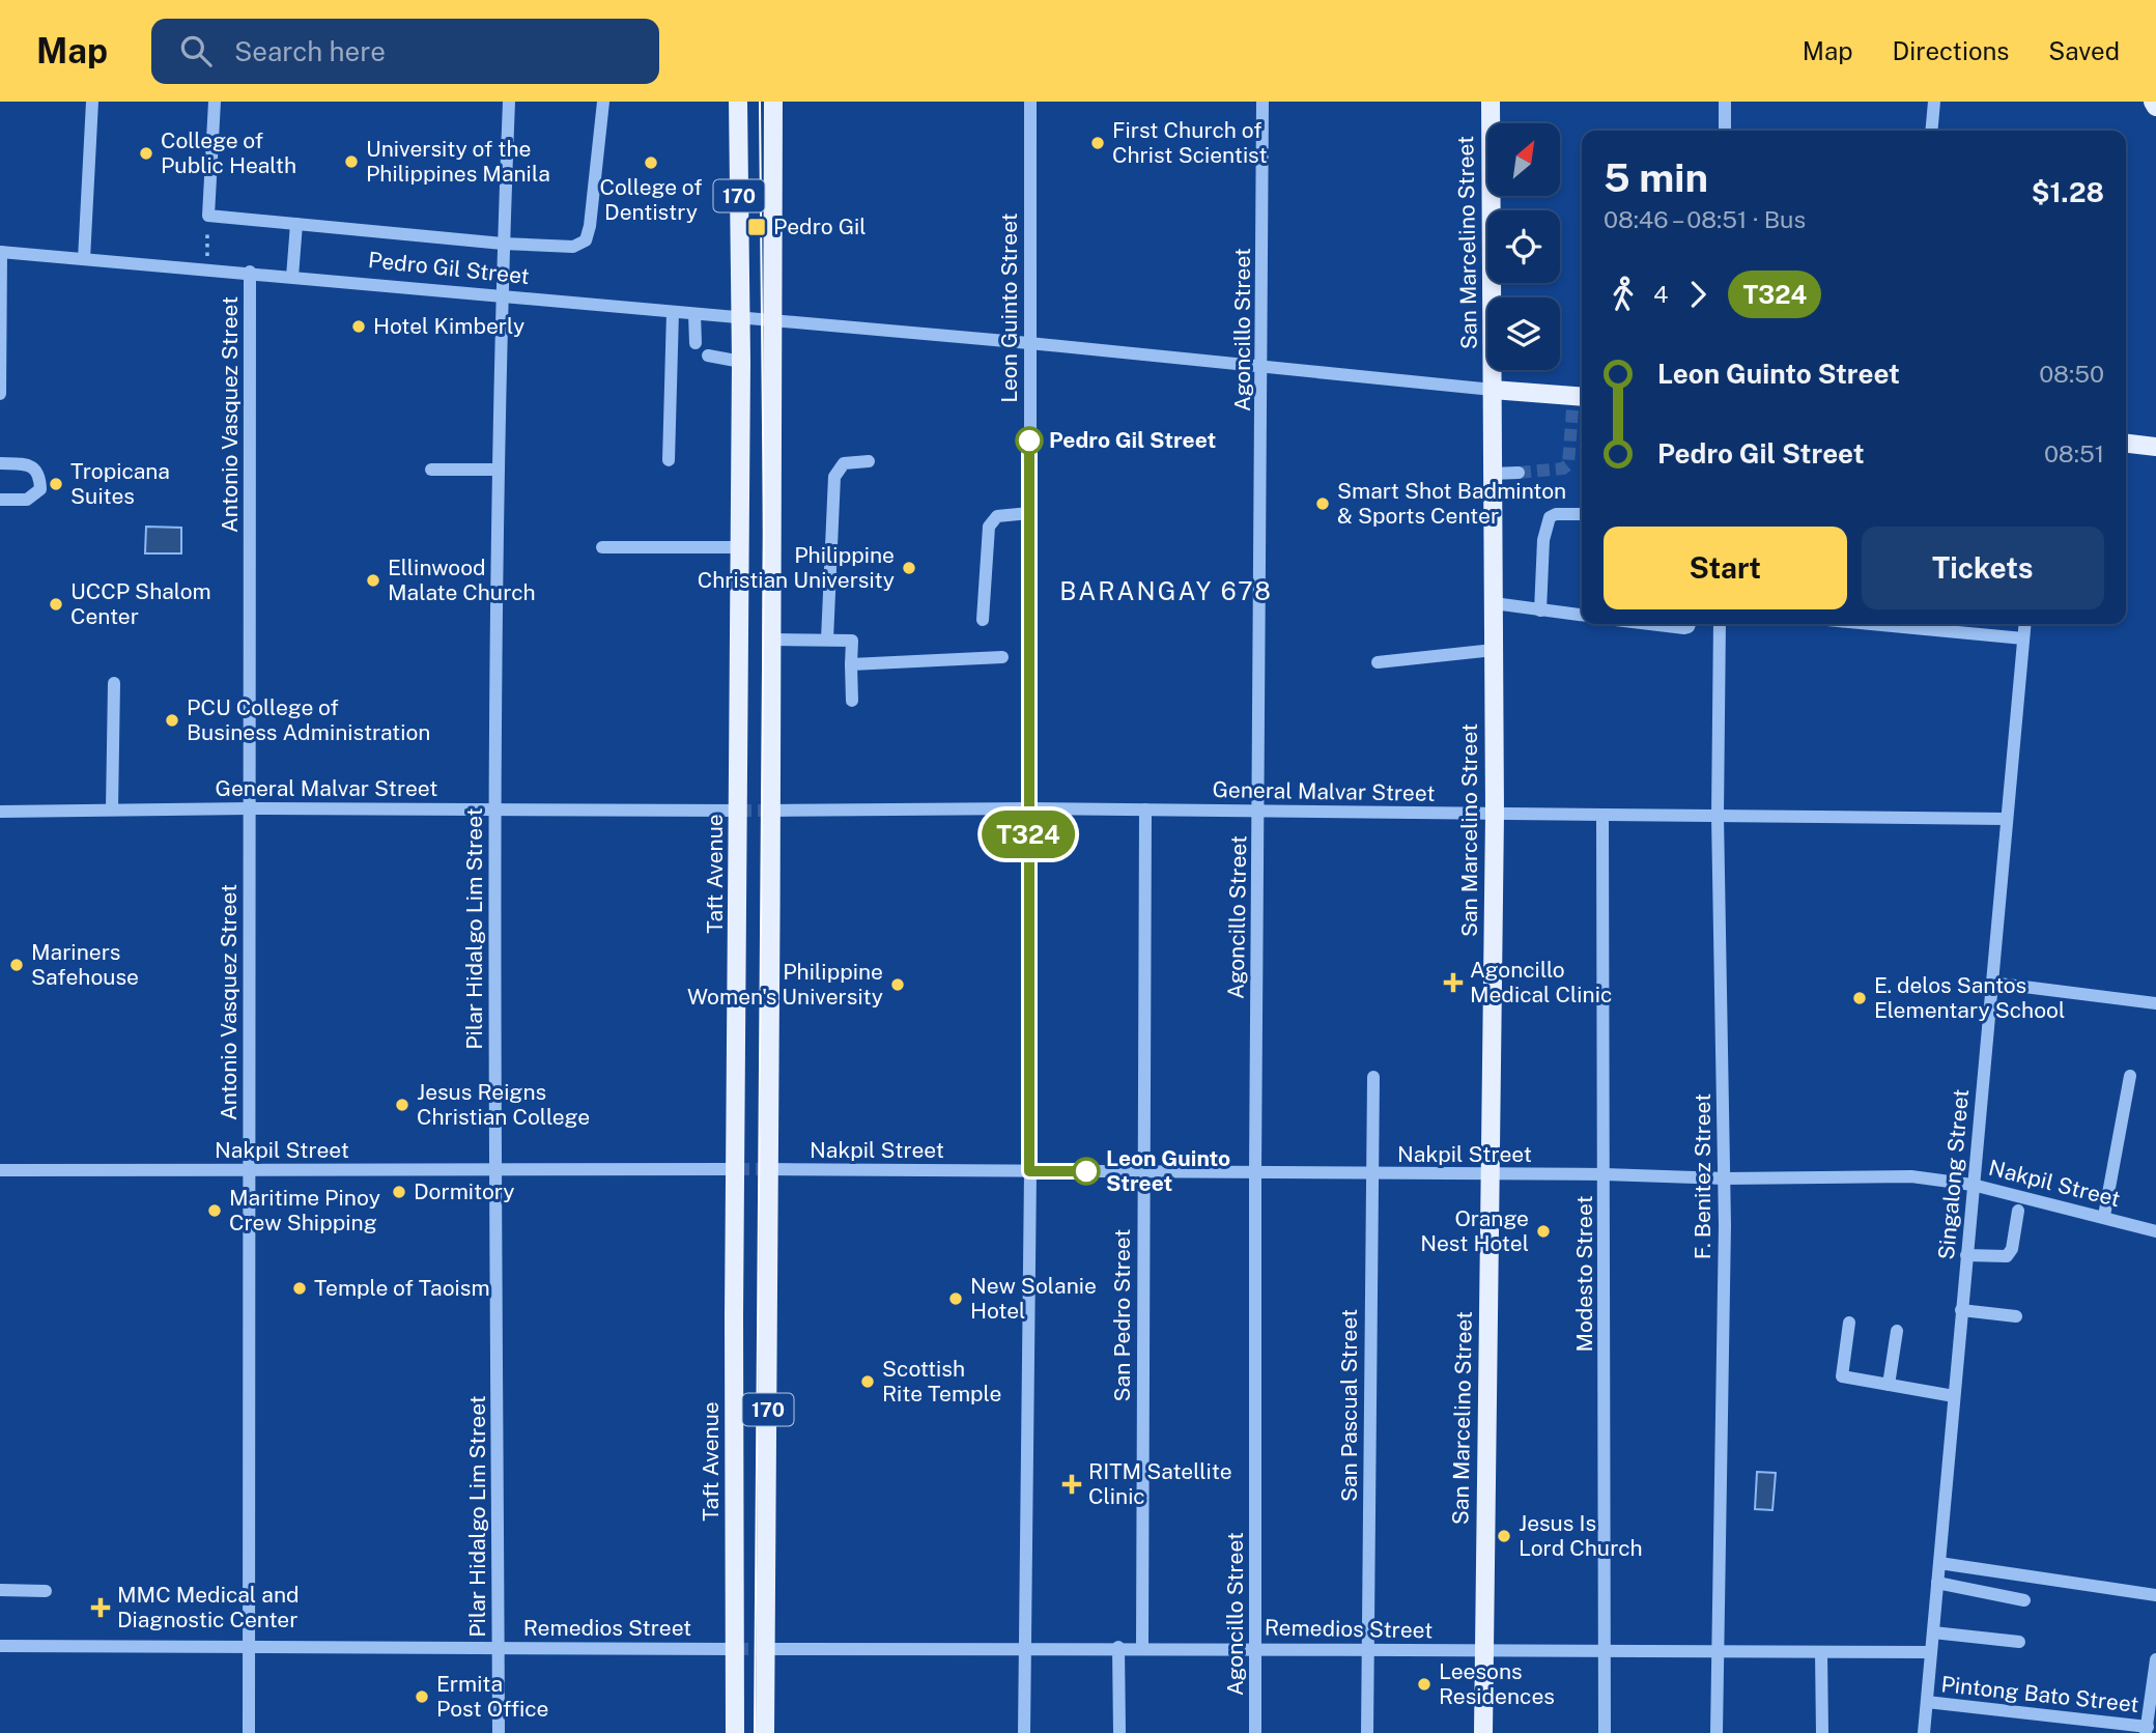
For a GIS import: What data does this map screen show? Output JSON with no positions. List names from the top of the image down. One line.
{"streets":{"main road":["170","San Marcelino Street","Pedro Gil Street","Taft Avenue"],"street":["Leon Guinto Street","Agoncillo Street","Antonio Vasquez Street","General Malvar Street","Pilar Hidalgo Lim Street","Nakpil Street","Singalong Street","F. Benitez Street","Modesto Street","San Pedro Street","San Pascual Street","Remedios Street","Pintong Bato Street"]},"crossings":[["170","Pedro Gil Street"],["170","General Malvar Street"],["170","Nakpil Street"],["170","Remedios Street"],["San Marcelino Street","Pedro Gil Street"],["San Marcelino Street","General Malvar Street"],["San Marcelino Street","Nakpil Street"],["San Marcelino Street","Remedios Street"],["Pedro Gil Street","Leon Guinto Street"],["Pedro Gil Street","Agoncillo Street"],["Pedro Gil Street","Antonio Vasquez Street"],["Pedro Gil Street","Taft Avenue"],["Pedro Gil Street","Pilar Hidalgo Lim Street"],["Leon Guinto Street","General Malvar Street"],["Leon Guinto Street","Nakpil Street"],["Leon Guinto Street","Remedios Street"],["Agoncillo Street","General Malvar Street"],["Agoncillo Street","Nakpil Street"],["Agoncillo Street","Remedios Street"],["Antonio Vasquez Street","General Malvar Street"],["Antonio Vasquez Street","Nakpil Street"],["Antonio Vasquez Street","Remedios Street"],["General Malvar Street","Taft Avenue"],["General Malvar Street","Pilar Hidalgo Lim Street"],["General Malvar Street","Singalong Street"],["General Malvar Street","F. Benitez Street"],["General Malvar Street","Modesto Street"],["General Malvar Street","San Pedro Street"],["Taft Avenue","Nakpil Street"],["Taft Avenue","Remedios Street"],["Pilar Hidalgo Lim Street","Nakpil Street"],["Pilar Hidalgo Lim Street","Remedios Street"],["Nakpil Street","Singalong Street"],["Nakpil Street","F. Benitez Street"],["Nakpil Street","Modesto Street"],["Nakpil Street","San Pedro Street"],["Nakpil Street","San Pascual Street"],["Singalong Street","Remedios Street"],["Singalong Street","Pintong Bato Street"],["F. Benitez Street","Remedios Street"],["Modesto Street","Remedios Street"],["San Pedro Street","Remedios Street"],["San Pascual Street","Remedios Street"]],"districts":["BARANGAY 678"],"places":{"other":["First Church of Christ Scientist","College of Public Health","University of the Philippines Manila","College of Dentistry","Hotel Kimberly","Pedro Gil Street","Tropicana Suites","Smart Shot Badminton & Sports Center","Philippine Christian University","Ellinwood Malate Church","UCCP Shalom Center","PCU College of Business Administration","Mariners Safehouse","Philippine Women's University","E. delos Santos Elementary School","Jesus Reigns Christian College","Leon Guinto Street","Dormitory","Maritime Pinoy Crew Shipping","Orange Nest Hotel","Temple of Taoism","New Solanie Hotel","Scottish Rite Temple","Jesus Is Lord Church","Leesons Residences","Ermita Post Office"],"transit":["Pedro Gil"],"health":["Agoncillo Medical Clinic","RITM Satellite Clinic","MMC Medical and Diagnostic Center"]},"lines":["bus line T324"],"north":"top right","page":{"header":"Map","search":"Search here","nav":["Map","Directions","Saved"],"on_map":"T324","heading":["5 min","08:46 – 08:51 · Bus","$1.28"],"legs":["4","T324"],"list":[{"name":"Leon Guinto Street","value":"08:50"},{"name":"Pedro Gil Street","value":"08:51"}],"buttons":["Start","Tickets"]}}
